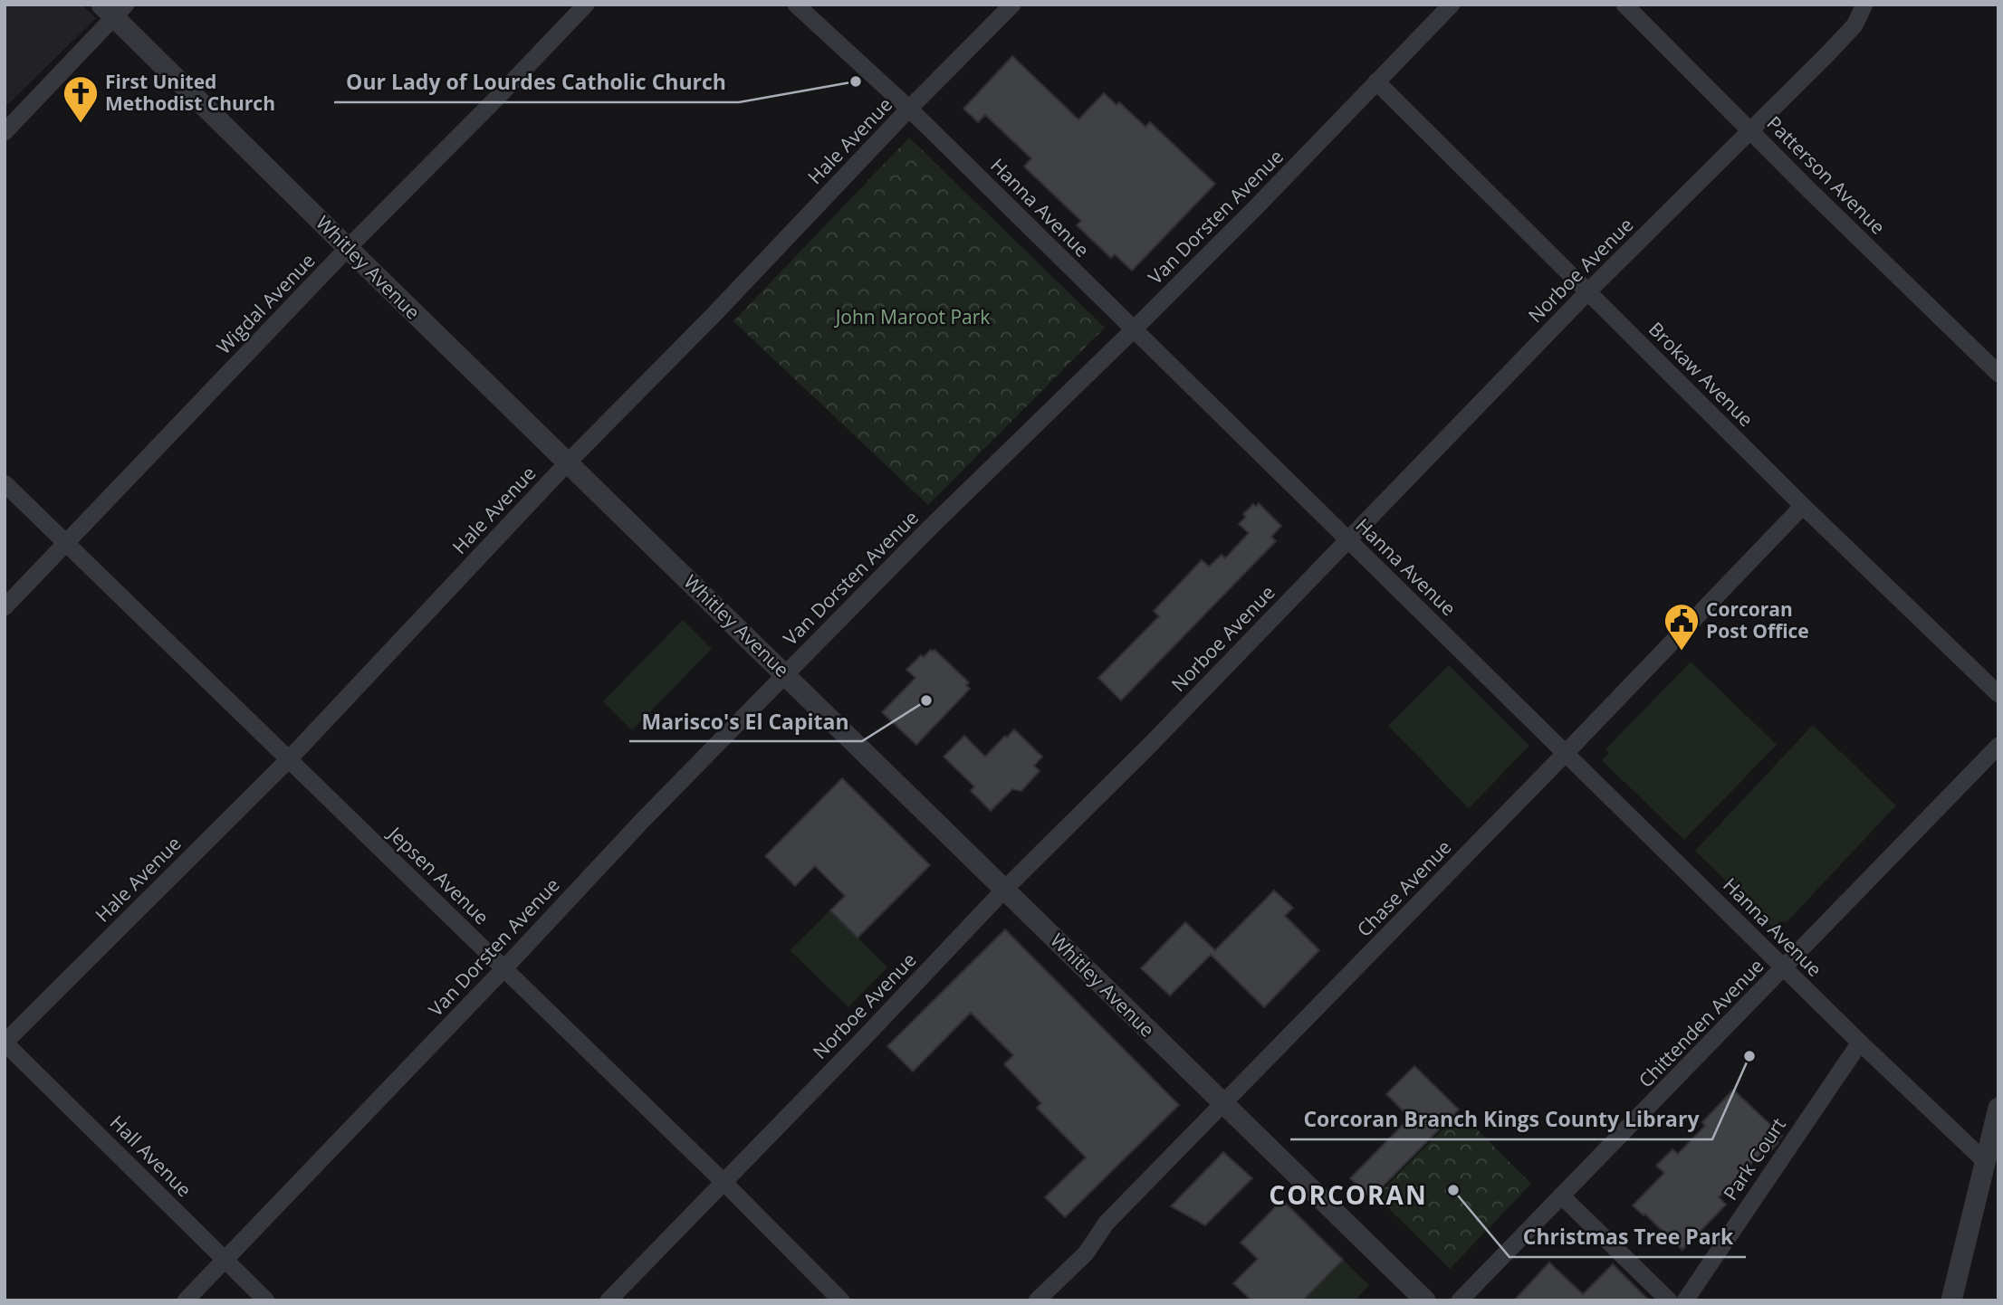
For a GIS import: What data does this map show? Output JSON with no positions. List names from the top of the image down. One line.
{"streets":{"street":["Hale Avenue","Patterson Avenue","Hanna Avenue","Van Dorsten Avenue","Whitley Avenue","Norboe Avenue","Wigdal Avenue","Brokaw Avenue","Jepsen Avenue","Chase Avenue","Chittenden Avenue","Hall Avenue","Park Court"]},"crossings":[["Hale Avenue","Hanna Avenue"],["Hale Avenue","Whitley Avenue"],["Hale Avenue","Jepsen Avenue"],["Hale Avenue","Hall Avenue"],["Patterson Avenue","Norboe Avenue"],["Hanna Avenue","Van Dorsten Avenue"],["Hanna Avenue","Norboe Avenue"],["Hanna Avenue","Chase Avenue"],["Hanna Avenue","Chittenden Avenue"],["Hanna Avenue","Park Court"],["Van Dorsten Avenue","Whitley Avenue"],["Van Dorsten Avenue","Brokaw Avenue"],["Van Dorsten Avenue","Jepsen Avenue"],["Van Dorsten Avenue","Hall Avenue"],["Whitley Avenue","Norboe Avenue"],["Whitley Avenue","Wigdal Avenue"],["Whitley Avenue","Chase Avenue"],["Norboe Avenue","Brokaw Avenue"],["Norboe Avenue","Jepsen Avenue"],["Wigdal Avenue","Jepsen Avenue"],["Brokaw Avenue","Chase Avenue"]],"districts":["CORCORAN"],"parks":["John Maroot Park"],"places":{"other":["Our Lady of Lourdes Catholic Church","Marisco's El Capitan","Corcoran Branch Kings County Library","Christmas Tree Park"],"church":["First United Methodist Church"],"public building":["Corcoran Post Office"]}}
